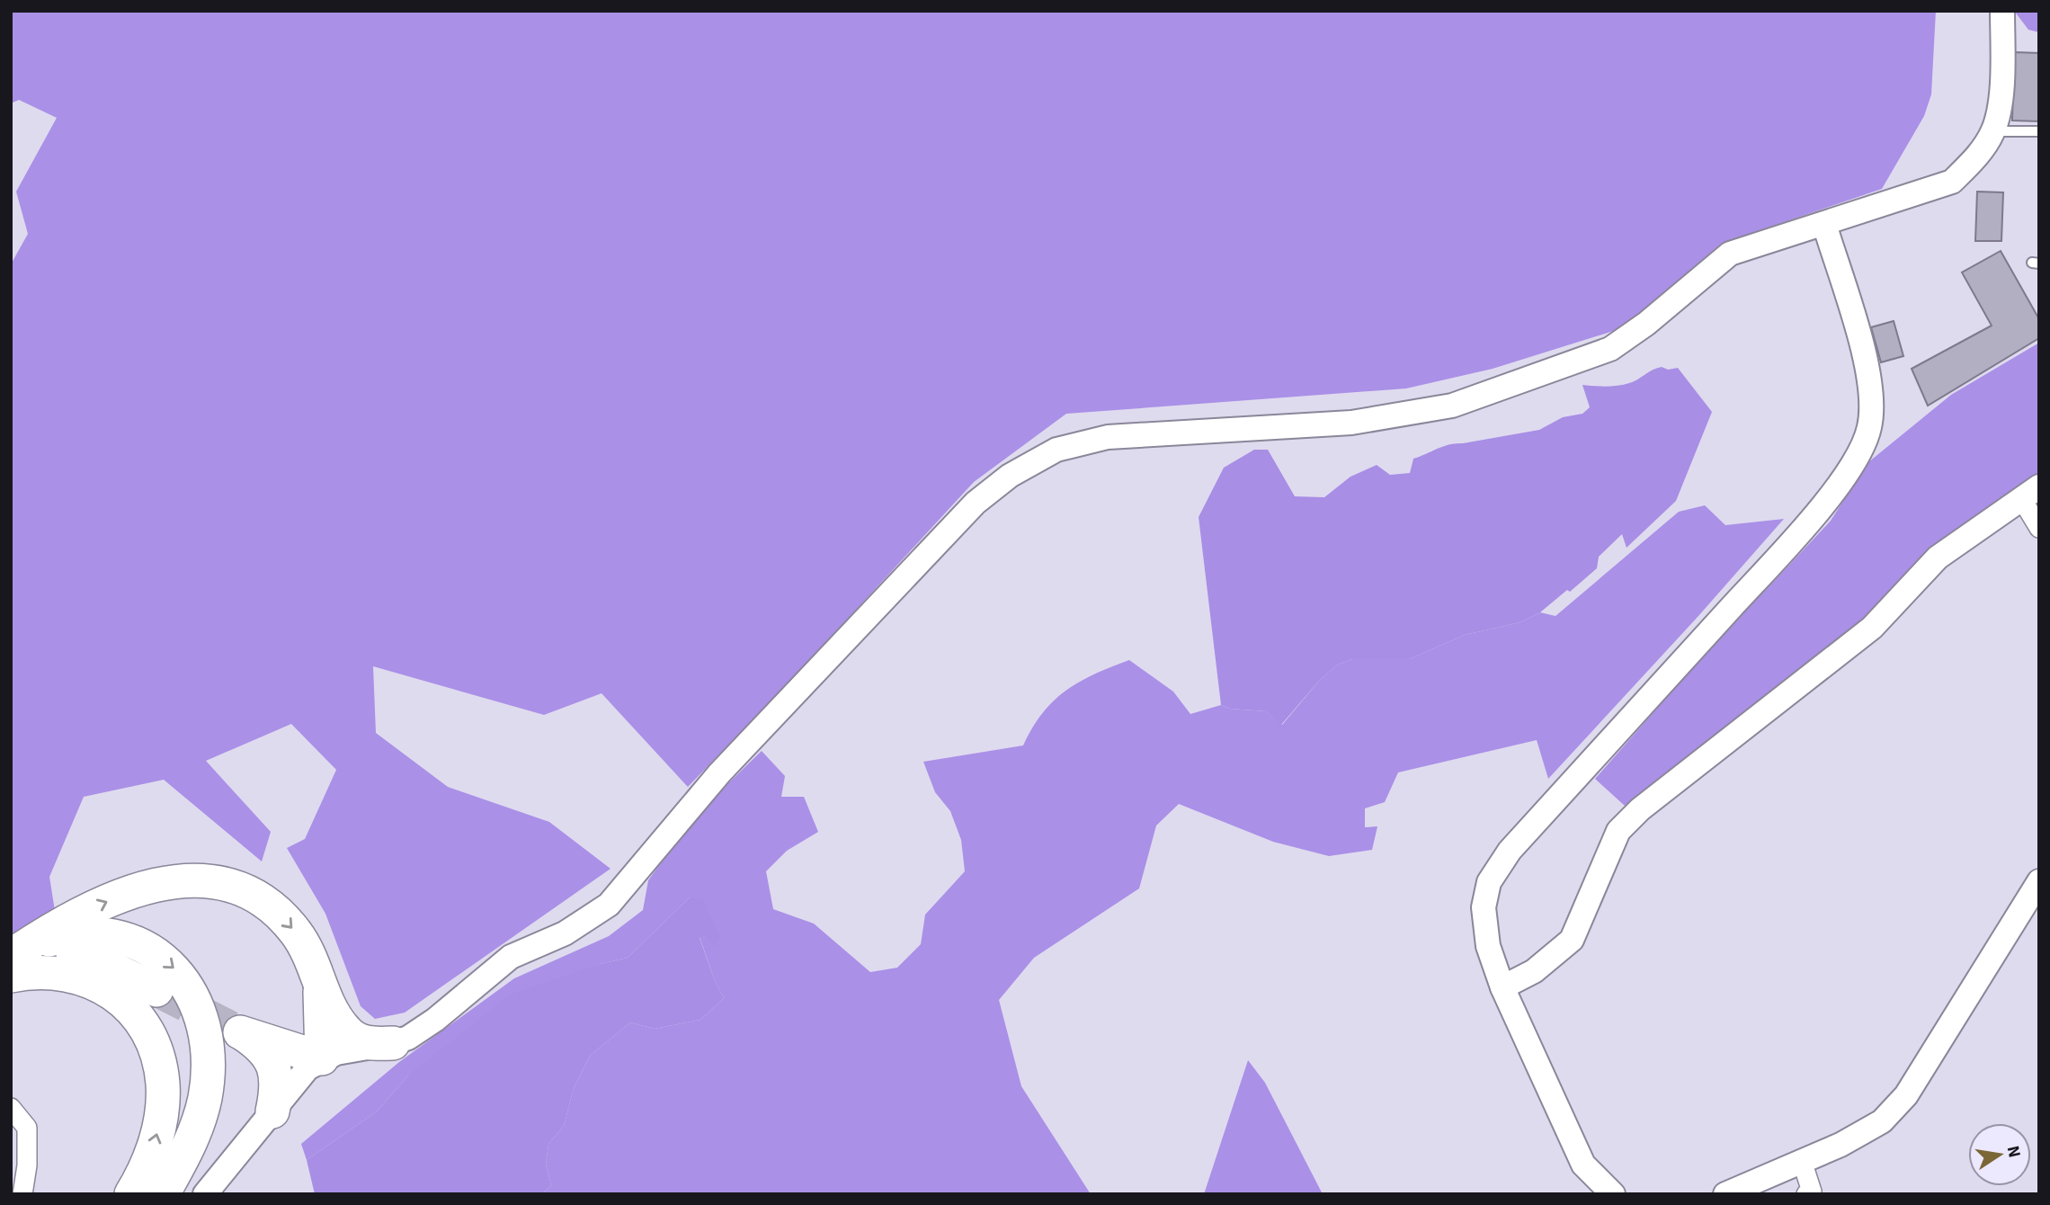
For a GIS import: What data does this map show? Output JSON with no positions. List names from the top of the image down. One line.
{"north":"right"}
